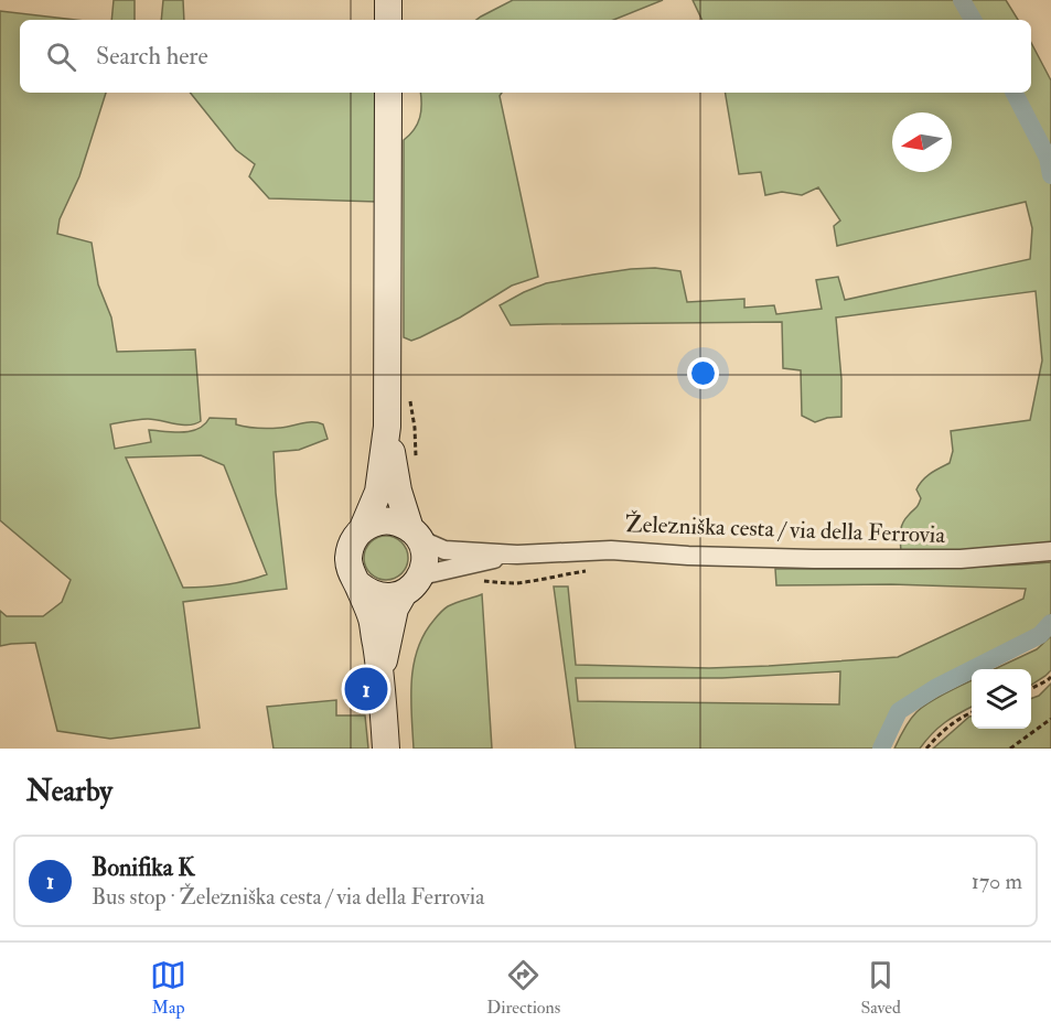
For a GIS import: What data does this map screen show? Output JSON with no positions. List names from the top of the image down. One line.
{"streets":{"street":["Železniška cesta / via della Ferrovia"]},"north":"left","page":{"search":"Search here","pins":"1","heading":"Nearby","list":[{"mark":"1","name":"Bonifika K","note":"Bus stop · Železniška cesta / via della Ferrovia","value":"170 m"}],"nav":["Map","Directions","Saved"]}}
